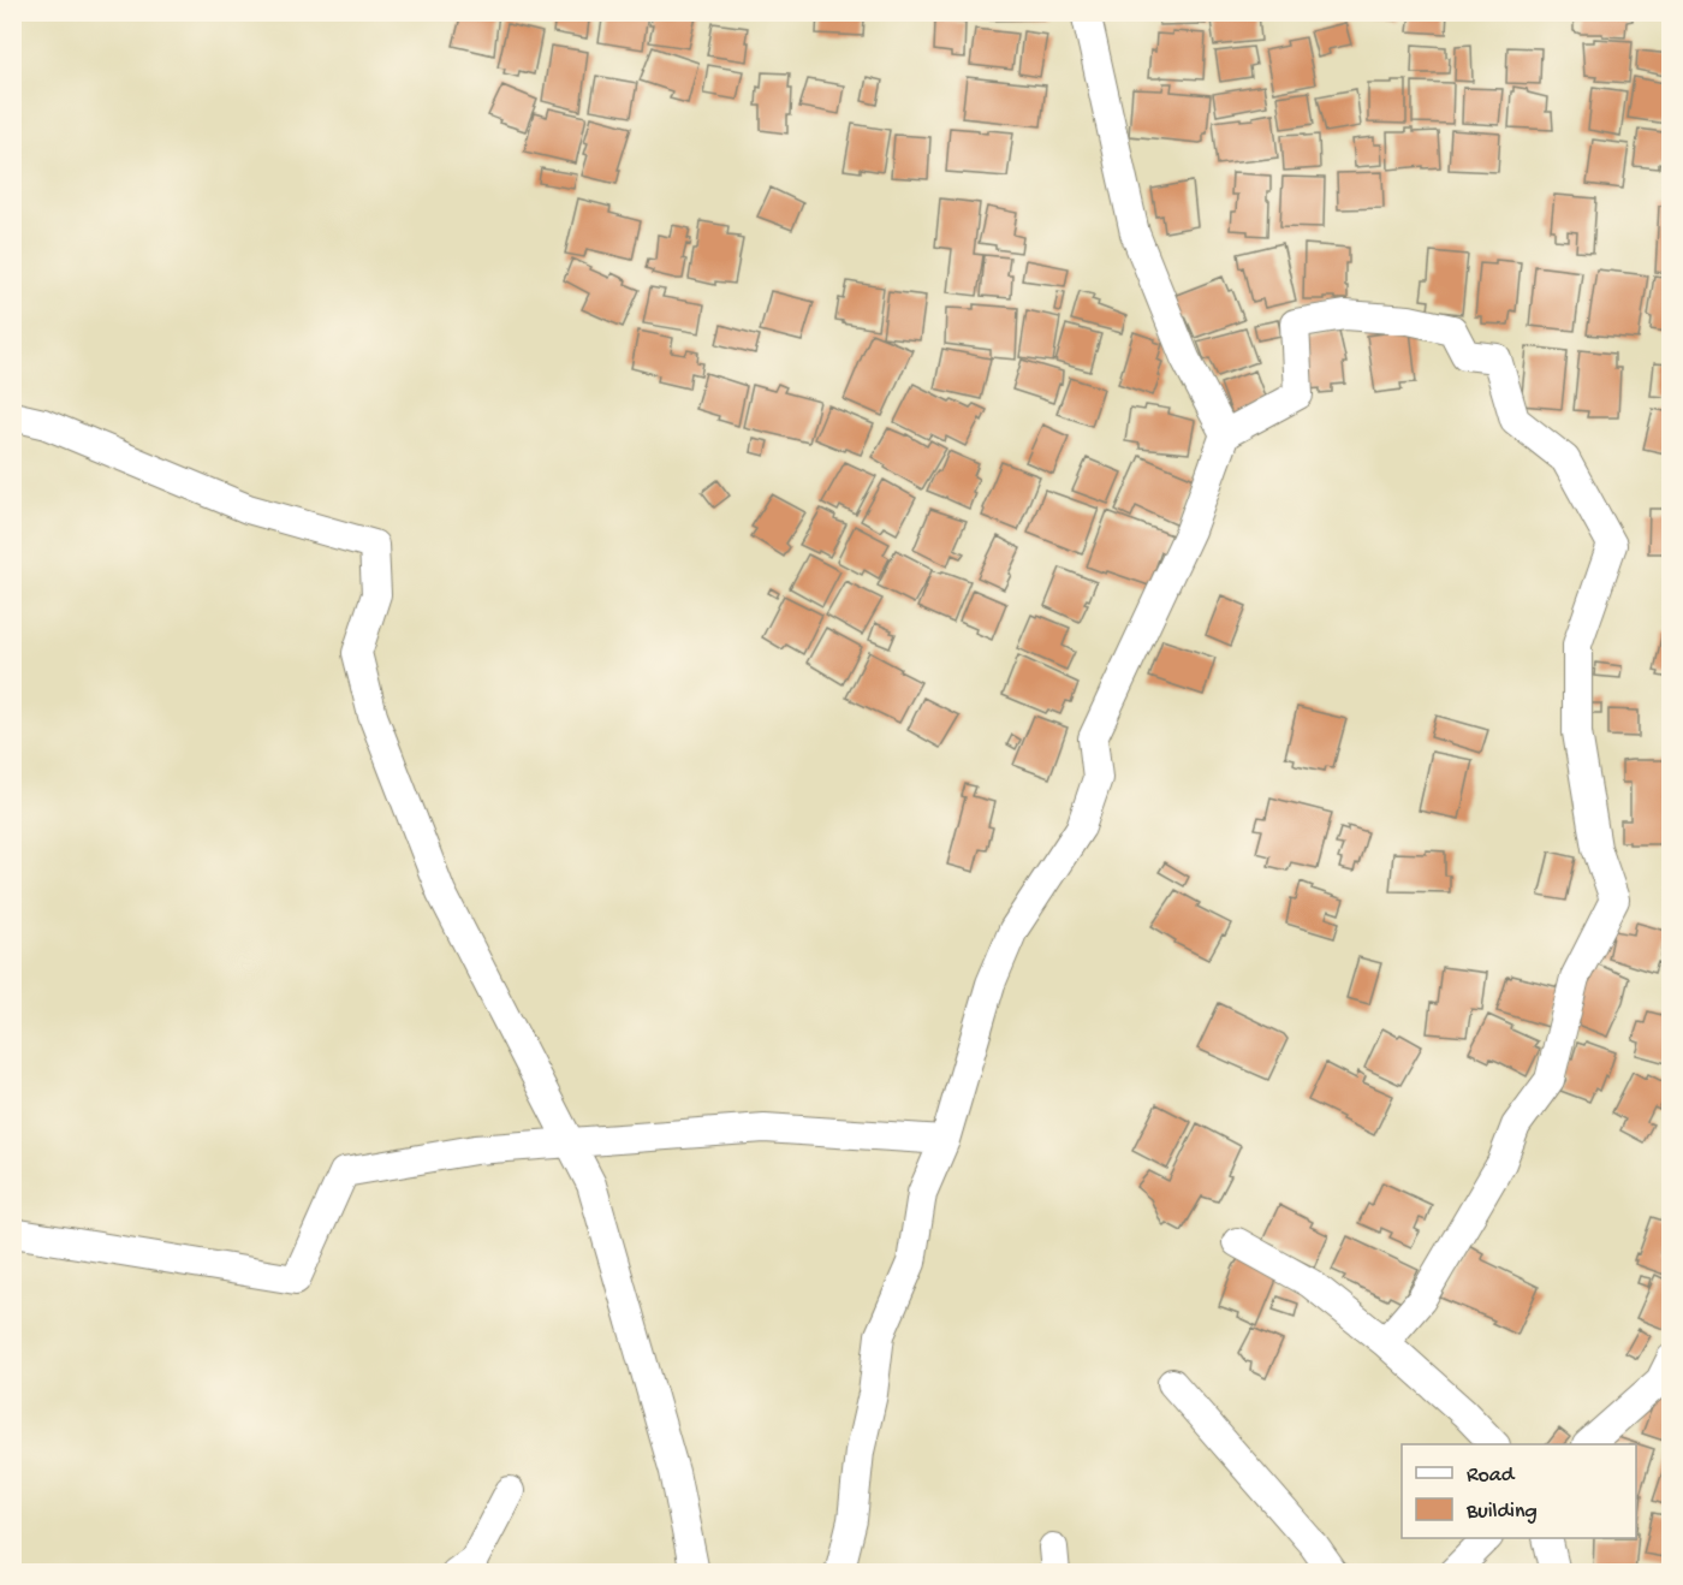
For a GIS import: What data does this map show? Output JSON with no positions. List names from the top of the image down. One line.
{"legend":["Road","Building"]}
